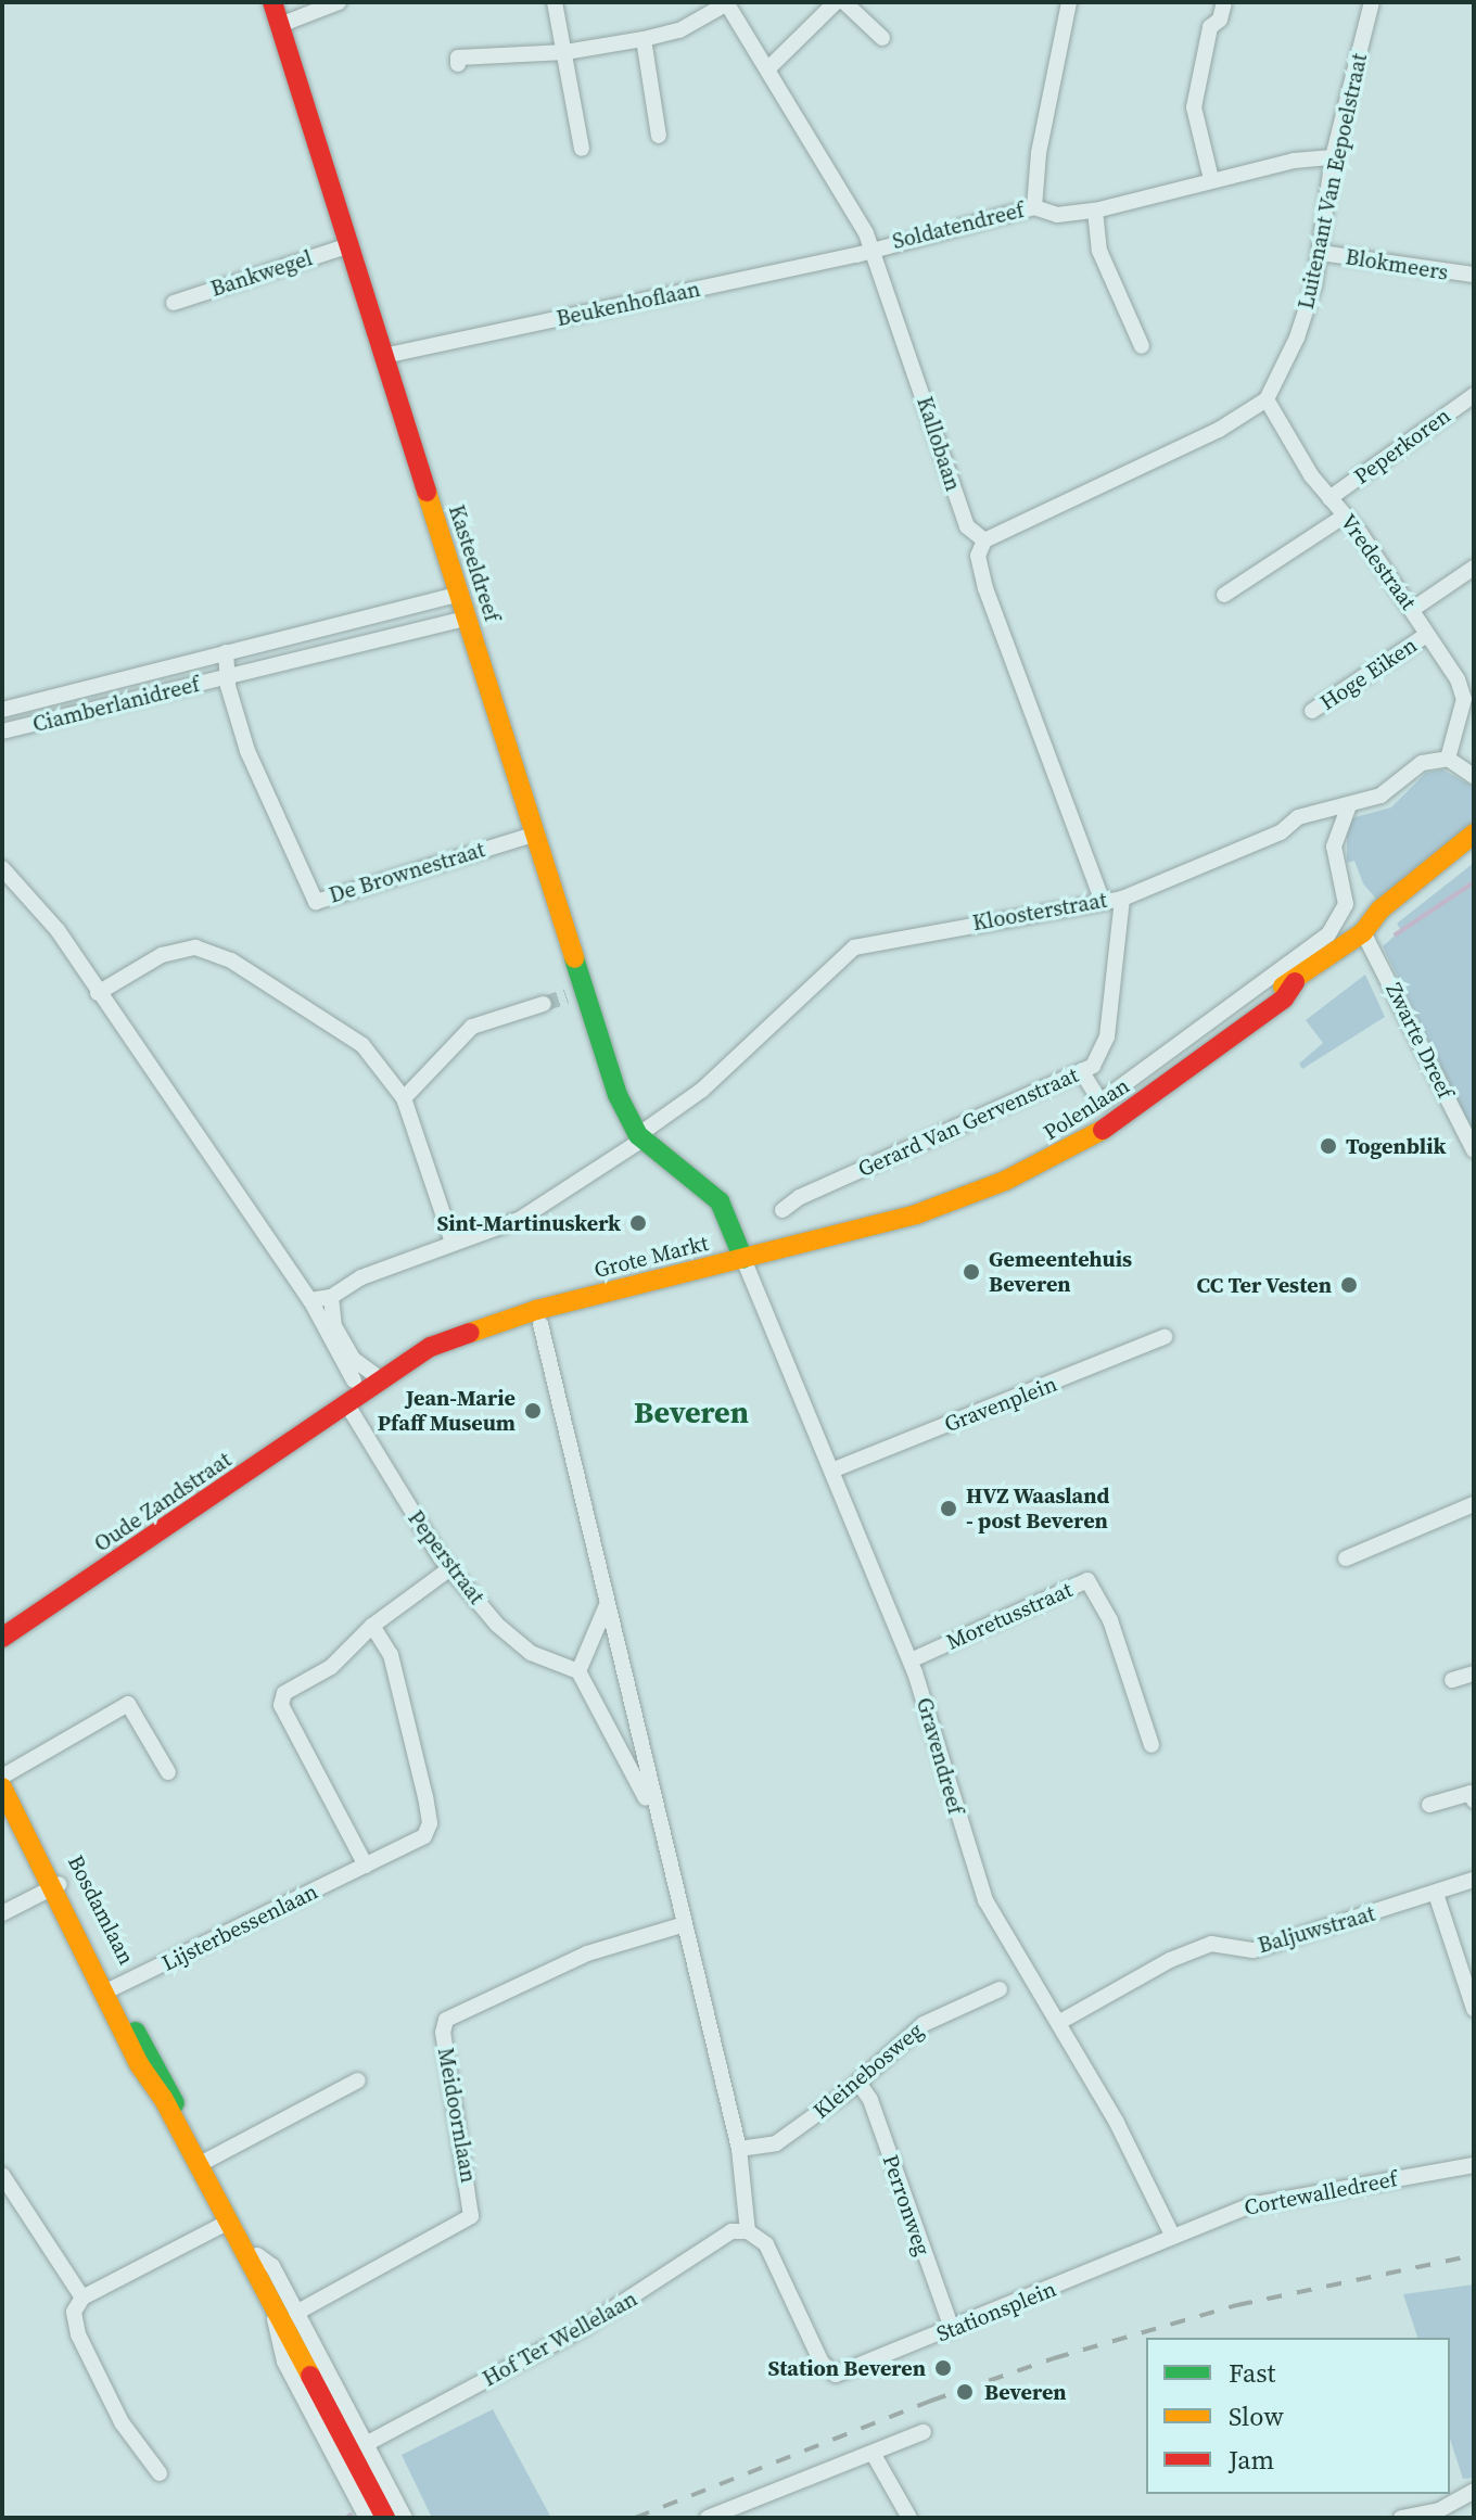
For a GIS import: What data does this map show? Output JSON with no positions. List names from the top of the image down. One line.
{"streets":{"street":["Luitenant Van Eepoelstraat","Soldatendreef","Blokmeers","Bankwegel","Beukenhoflaan","Kallobaan","Peperkoren","Vredestraat","Kasteeldreef","Hoge Eiken","Ciamberlanidreef","De Brownestraat","Kloosterstraat","Zwarte Dreef","Polenlaan","Gerard Van Gervenstraat","Grote Markt","Gravenplein","Oude Zandstraat","Peperstraat","Moretusstraat","Gravendreef","Bosdamlaan","Lijsterbessenlaan","Baljuwstraat","Kleinebosweg","Meidoornlaan","Cortewalledreef","Perronweg","Stationsplein","Hof Ter Wellelaan"]},"crossings":[["Luitenant Van Eepoelstraat","Soldatendreef"],["Luitenant Van Eepoelstraat","Blokmeers"],["Luitenant Van Eepoelstraat","Vredestraat"],["Soldatendreef","Beukenhoflaan"],["Soldatendreef","Kallobaan"],["Bankwegel","Kasteeldreef"],["Beukenhoflaan","Kallobaan"],["Beukenhoflaan","Kasteeldreef"],["Peperkoren","Vredestraat"],["Vredestraat","Hoge Eiken"],["Vredestraat","Kloosterstraat"],["Kasteeldreef","Ciamberlanidreef"],["Kasteeldreef","De Brownestraat"],["Kasteeldreef","Kloosterstraat"],["Kasteeldreef","Grote Markt"],["Ciamberlanidreef","De Brownestraat"],["Kloosterstraat","Polenlaan"],["Kloosterstraat","Gerard Van Gervenstraat"],["Kloosterstraat","Grote Markt"],["Zwarte Dreef","Polenlaan"],["Polenlaan","Gerard Van Gervenstraat"],["Polenlaan","Grote Markt"],["Polenlaan","Gravendreef"],["Grote Markt","Oude Zandstraat"],["Grote Markt","Peperstraat"],["Grote Markt","Gravendreef"],["Gravenplein","Gravendreef"],["Oude Zandstraat","Peperstraat"],["Moretusstraat","Gravendreef"],["Gravendreef","Baljuwstraat"],["Gravendreef","Cortewalledreef"],["Gravendreef","Stationsplein"],["Bosdamlaan","Lijsterbessenlaan"],["Bosdamlaan","Meidoornlaan"],["Bosdamlaan","Hof Ter Wellelaan"],["Kleinebosweg","Perronweg"],["Cortewalledreef","Stationsplein"],["Perronweg","Stationsplein"],["Stationsplein","Hof Ter Wellelaan"]],"districts":["Beveren"],"places":["Togenblik","Sint-Martinuskerk","Gemeentehuis Beveren","CC Ter Vesten","Jean-Marie Pfaff Museum","HVZ Waasland - post Beveren","Station Beveren","Beveren"],"legend":["Fast","Slow","Jam"]}
